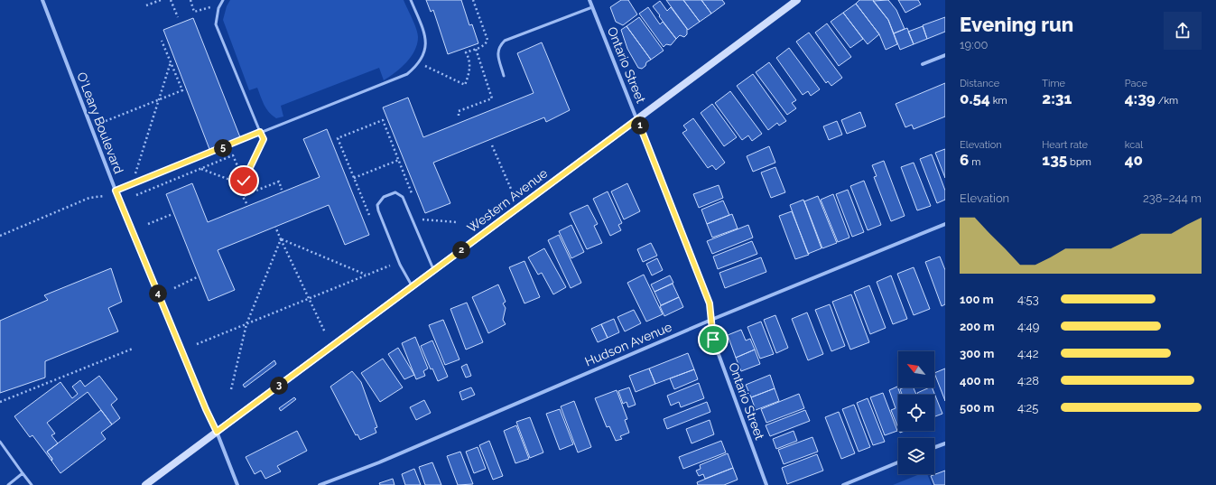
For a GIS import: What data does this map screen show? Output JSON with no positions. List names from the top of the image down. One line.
{"streets":{"street":["Ontario Street","O'Leary Boulevard","Western Avenue","Hudson Avenue"]},"crossings":[["Ontario Street","Western Avenue"],["Ontario Street","Hudson Avenue"],["O'Leary Boulevard","Western Avenue"]],"north":"top left","page":{"heading":["Evening run","19:00"],"stats":[["Distance","0.54 km"],["Time","2:31"],["Pace","4:39 /km"],["Elevation","6 m"],["Heart rate","135 bpm"],["kcal","40"]],"pins":["1","5","2","4","3"],"chart":["Elevation","238–244 m"],"list":[{"name":"100 m","note":"4:53"},{"name":"200 m","note":"4:49"},{"name":"300 m","note":"4:42"},{"name":"400 m","note":"4:28"},{"name":"500 m","note":"4:25"}]}}
